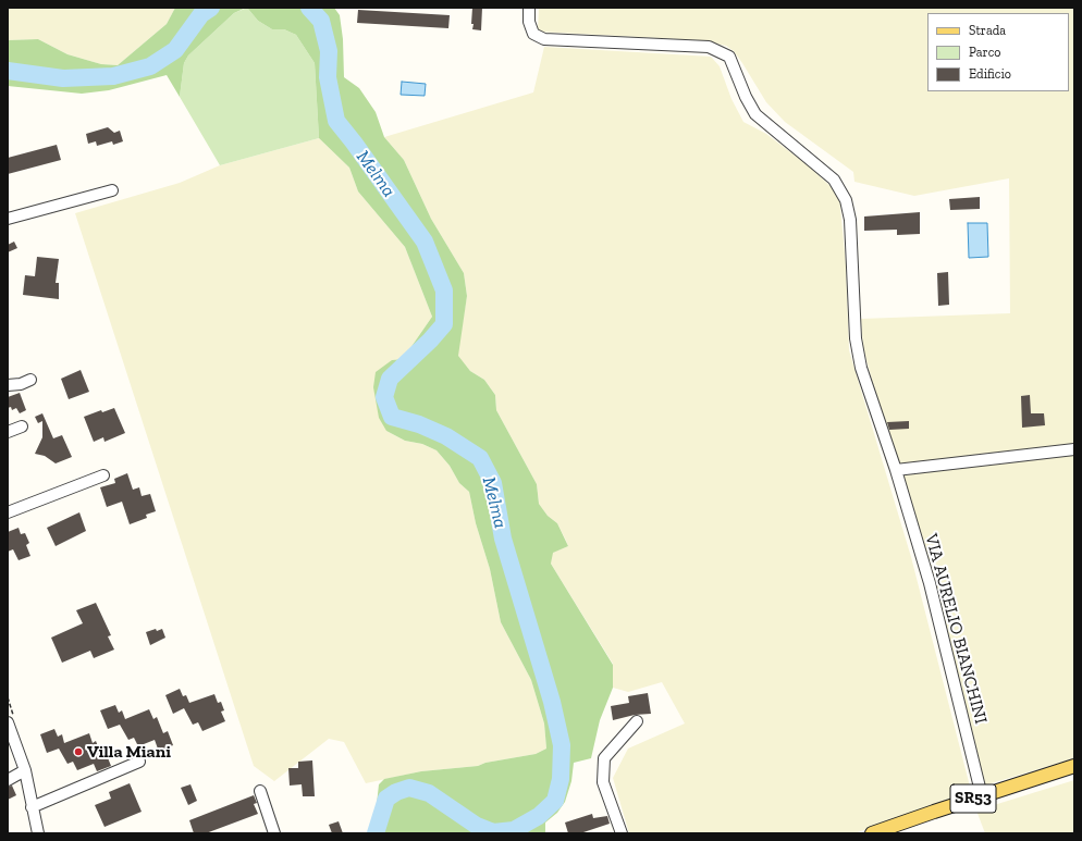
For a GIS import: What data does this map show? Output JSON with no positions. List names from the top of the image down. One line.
{"streets":{"main road":["SR53"],"street":["VIA AURELIO BIANCHINI"]},"crossings":[["VIA AURELIO BIANCHINI","SR53"]],"water":["Melma"],"places":["Villa Miani"],"legend":["Strada","Parco","Edificio"]}
